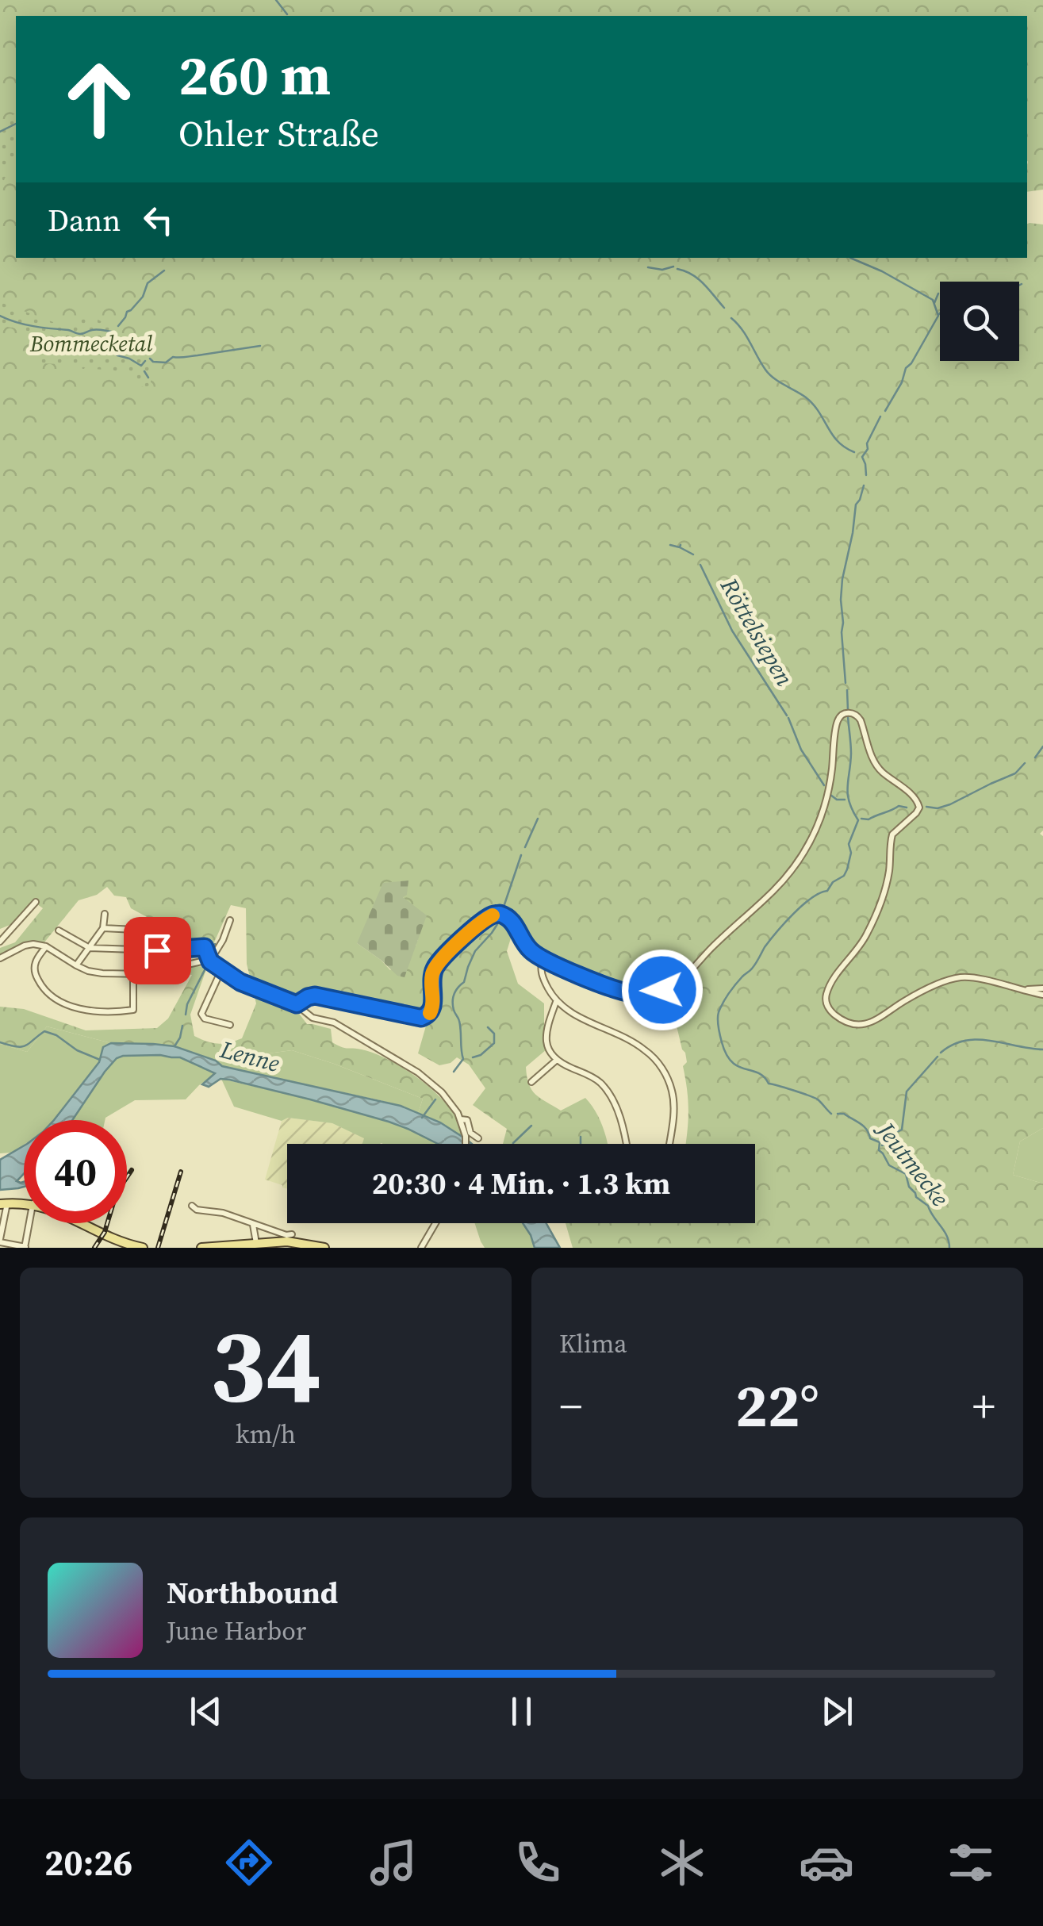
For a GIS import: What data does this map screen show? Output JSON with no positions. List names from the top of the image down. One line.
{"water":["Röttelsiepen","Lenne","Jeutmecke"],"parks":["Bommecketal"],"page":{"turn":["260 m","Ohler Straße"],"then":"Dann","limit":"40","trip":"20:30 · 4 Min. · 1.3 km","tile":[["34","km/h"],"Klima"],"heat":["−","22°","+"],"song":["Northbound","June Harbor"],"tabs":"20:26"}}
